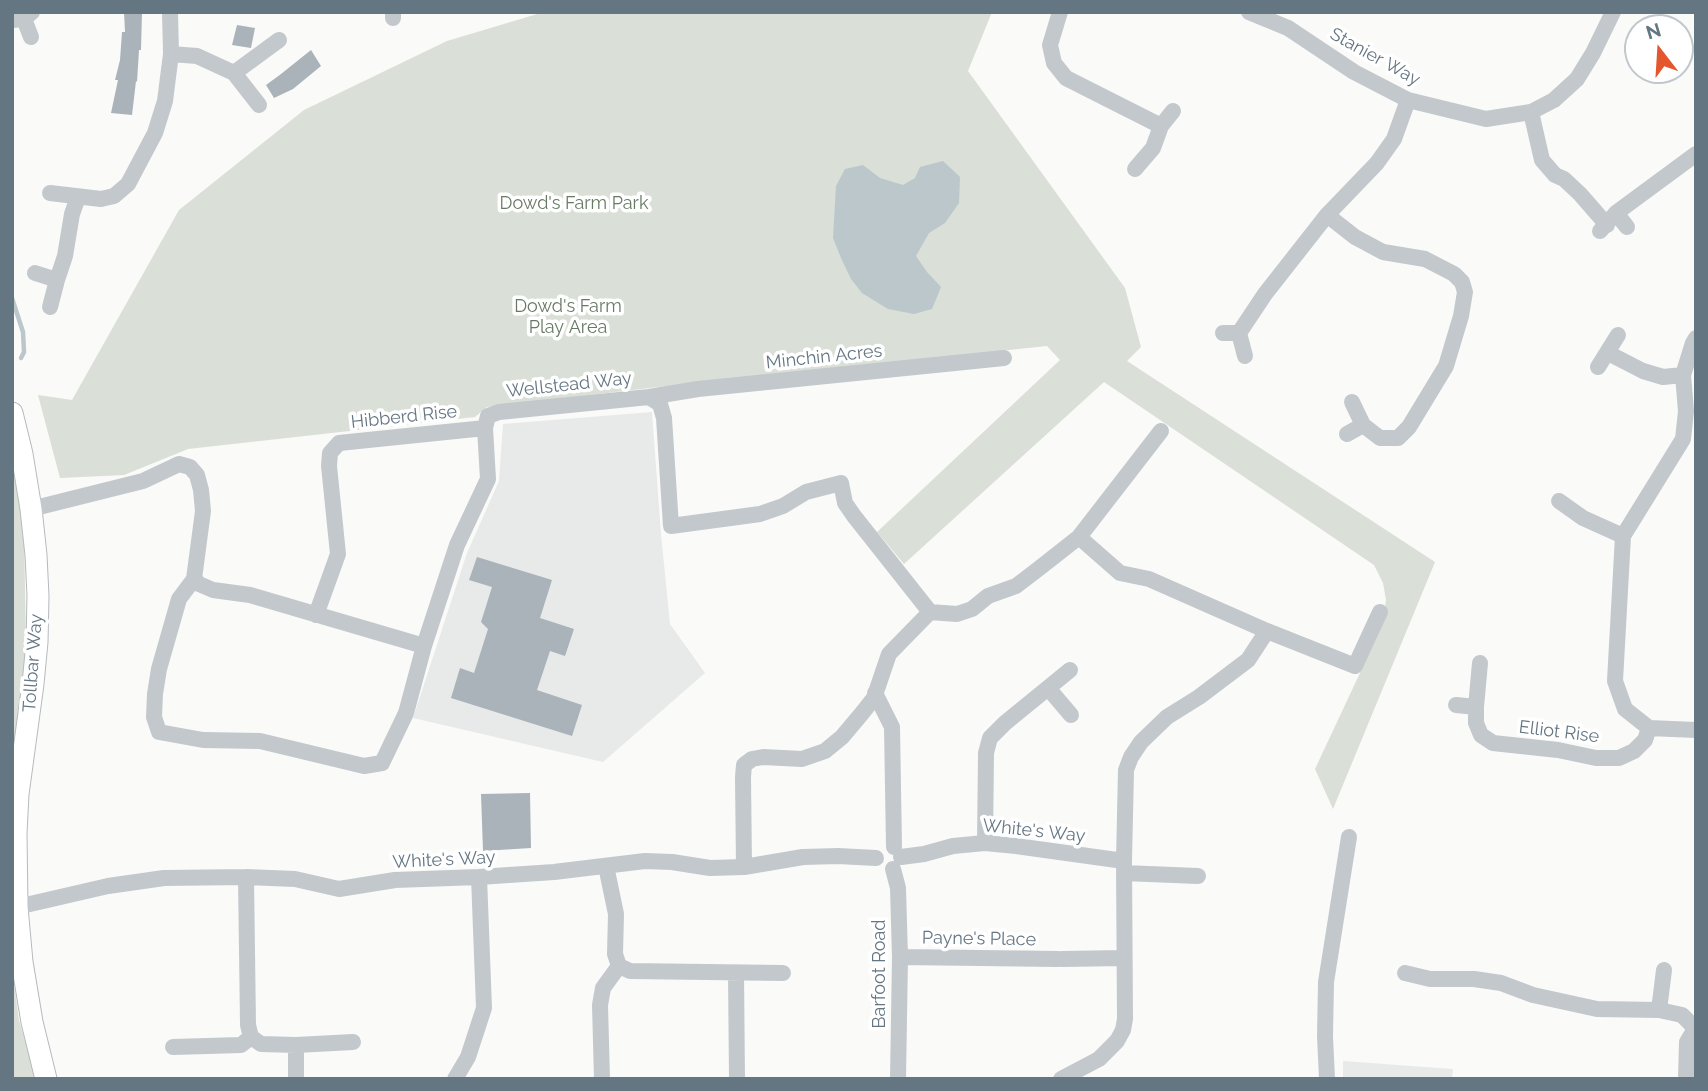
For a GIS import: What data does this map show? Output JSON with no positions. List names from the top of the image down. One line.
{"streets":{"main road":["Tollbar Way"],"street":["Stanier Way","Minchin Acres","Wellstead Way","Hibberd Rise","Elliot Rise","White's Way","Payne's Place","Barfoot Road"]},"crossings":[["Minchin Acres","Wellstead Way"],["Wellstead Way","Hibberd Rise"],["Tollbar Way","White's Way"],["White's Way","Barfoot Road"],["Payne's Place","Barfoot Road"]],"parks":["Dowd's Farm Park","Dowd's Farm Play Area"],"north":"top"}
